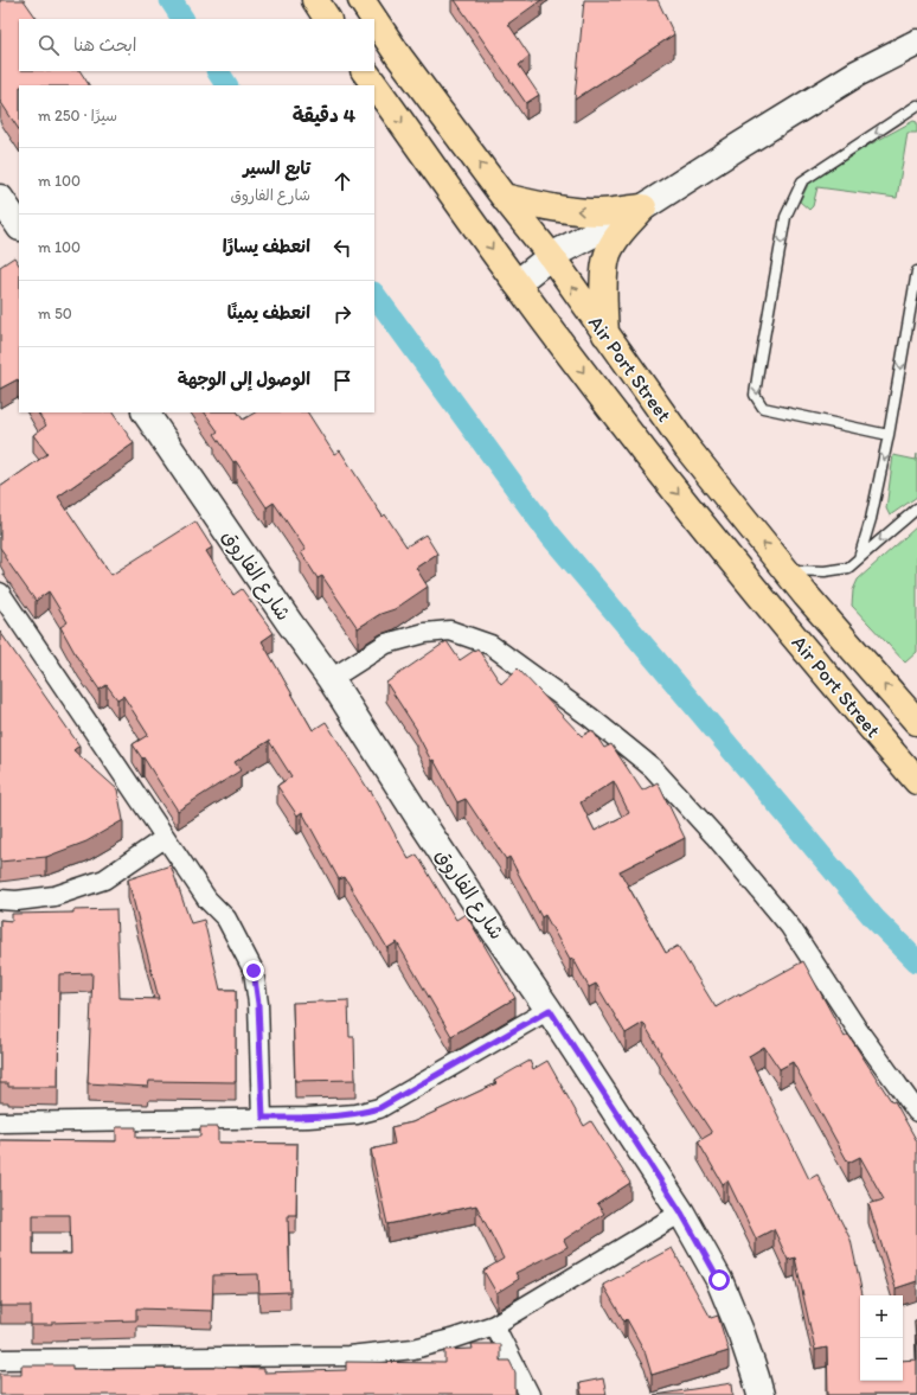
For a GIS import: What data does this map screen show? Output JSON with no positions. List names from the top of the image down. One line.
{"streets":{"main road":["Air Port Street","شارع الفاروق"]},"page":{"search":"ابحث هنا","heading":["4 دقيقة","سيرًا · 250 m"],"list":[["تابع السير","شارع الفاروق","100 m"],["انعطف يسارًا","100 m"],["انعطف يمينًا","50 m"],"الوصول إلى الوجهة"],"map_buttons":["+","−"]}}
